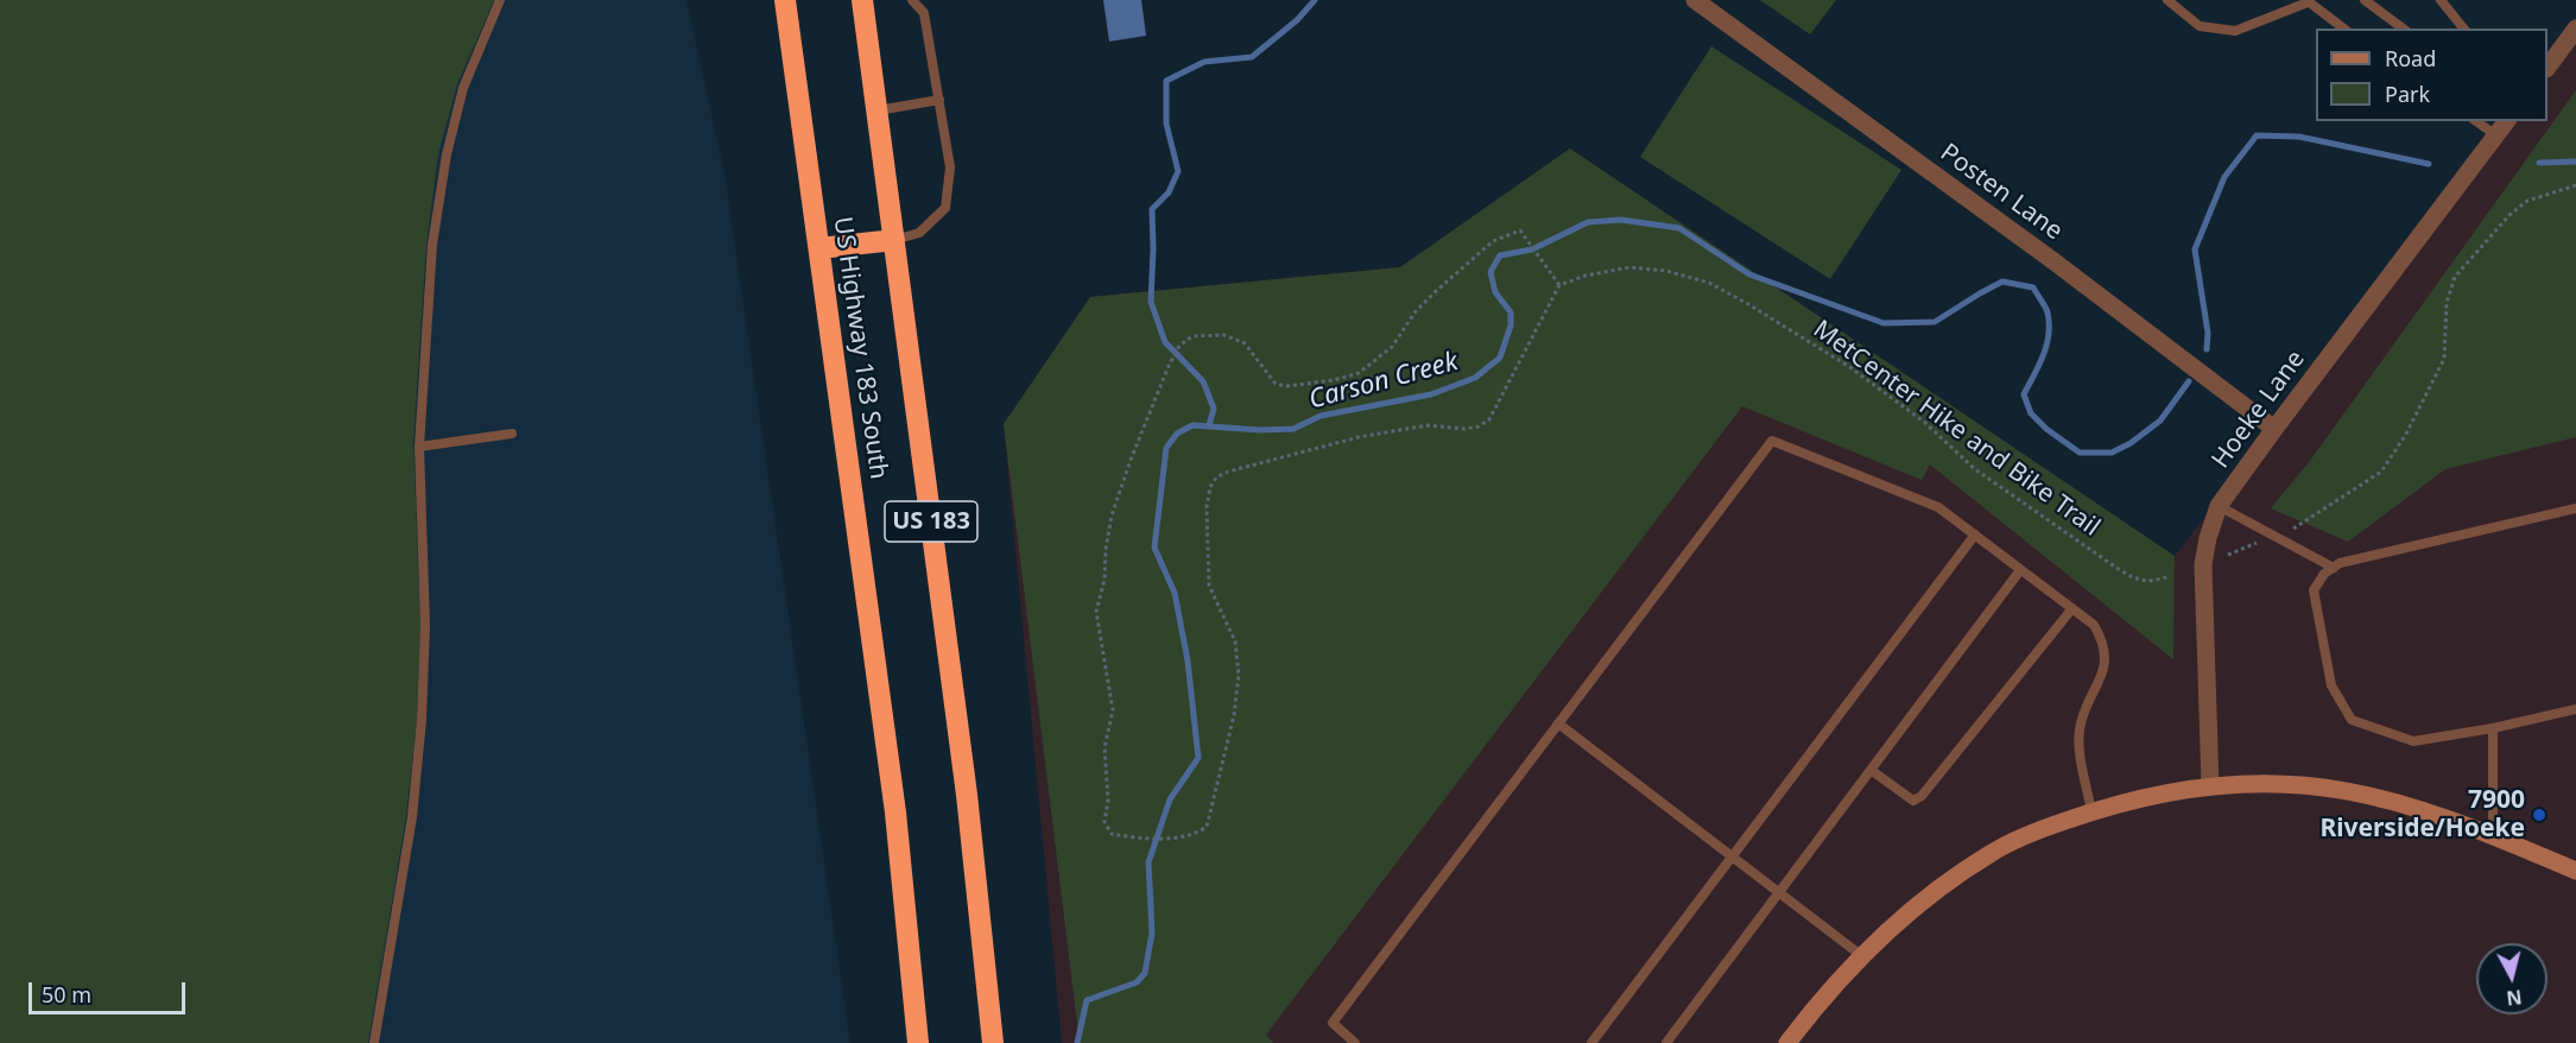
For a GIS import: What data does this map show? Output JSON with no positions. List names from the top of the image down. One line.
{"streets":{"highway":["US Highway 183 South","US 183"],"street":["Posten Lane","Hoeke Lane"],"path":["MetCenter Hike and Bike Trail"]},"crossings":[["Posten Lane","Hoeke Lane"]],"water":["Carson Creek"],"places":["7900 Riverside/Hoeke"],"legend":["Road","Park"],"scale_bar":"50 m","north":"bottom"}
